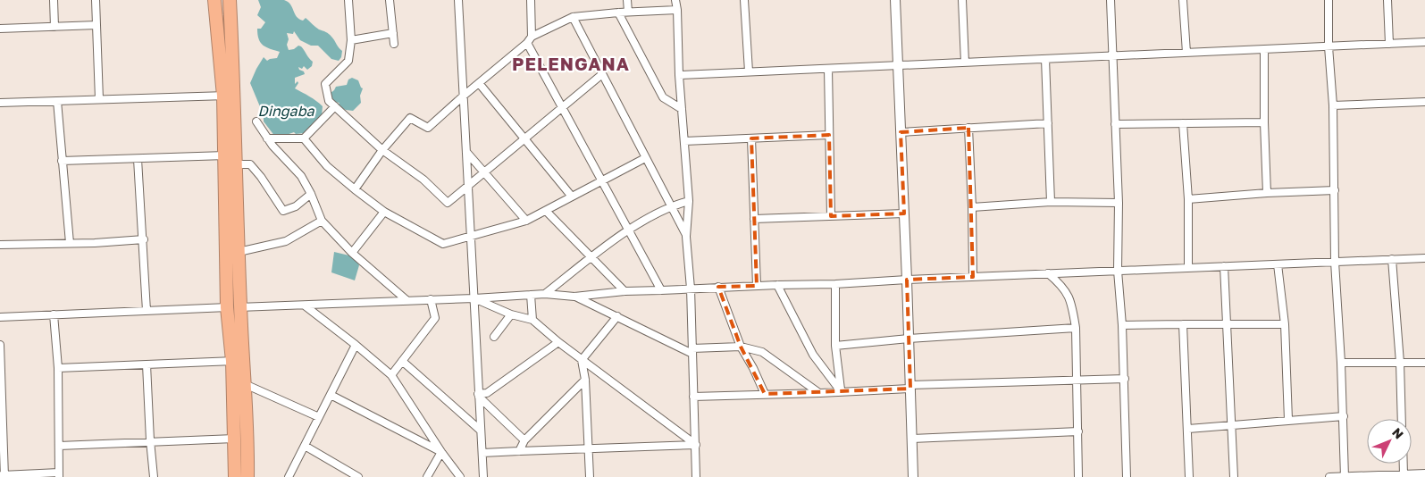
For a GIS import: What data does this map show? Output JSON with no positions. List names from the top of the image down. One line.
{"districts":["PELENGANA"],"water":["Dingaba"],"north":"top right"}
